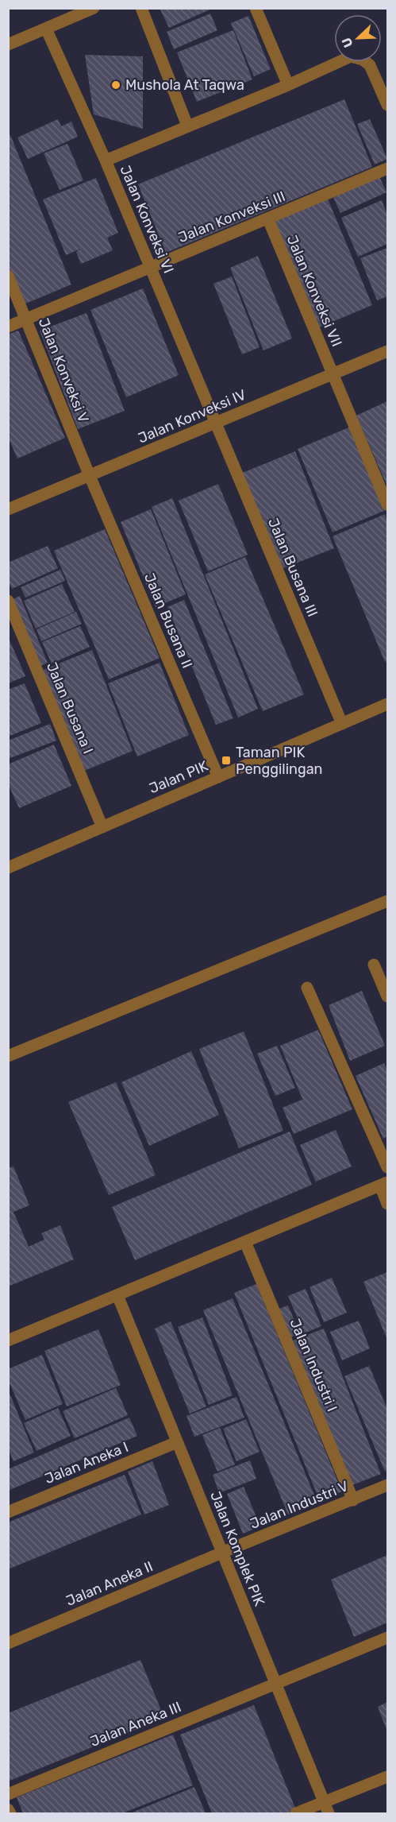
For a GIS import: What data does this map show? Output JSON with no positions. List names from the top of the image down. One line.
{"streets":{"street":["Jalan Konveksi III","Jalan Konveksi VI","Jalan Konveksi VII","Jalan Konveksi V","Jalan Konveksi IV","Jalan Busana III","Jalan Busana II","Jalan Busana I","Jalan PIK","Jalan Industri I","Jalan Aneka I","Jalan Industri V","Jalan Komplek PIK","Jalan Aneka II","Jalan Aneka III"]},"crossings":[["Jalan Konveksi III","Jalan Konveksi VI"],["Jalan Konveksi III","Jalan Konveksi VII"],["Jalan Konveksi III","Jalan Konveksi V"],["Jalan Konveksi VI","Jalan Konveksi IV"],["Jalan Konveksi VI","Jalan Busana III"],["Jalan Konveksi VII","Jalan Konveksi IV"],["Jalan Konveksi V","Jalan Konveksi IV"],["Jalan Konveksi V","Jalan Busana II"],["Jalan Konveksi IV","Jalan Busana III"],["Jalan Konveksi IV","Jalan Busana II"],["Jalan Busana III","Jalan PIK"],["Jalan Busana II","Jalan PIK"],["Jalan Busana I","Jalan PIK"],["Jalan Industri I","Jalan Industri V"],["Jalan Aneka I","Jalan Komplek PIK"],["Jalan Industri V","Jalan Komplek PIK"],["Jalan Industri V","Jalan Aneka II"],["Jalan Komplek PIK","Jalan Aneka II"],["Jalan Komplek PIK","Jalan Aneka III"]],"places":{"other":["Mushola At Taqwa"],"transit":["Taman PIK Penggilingan"]},"north":"bottom left"}
